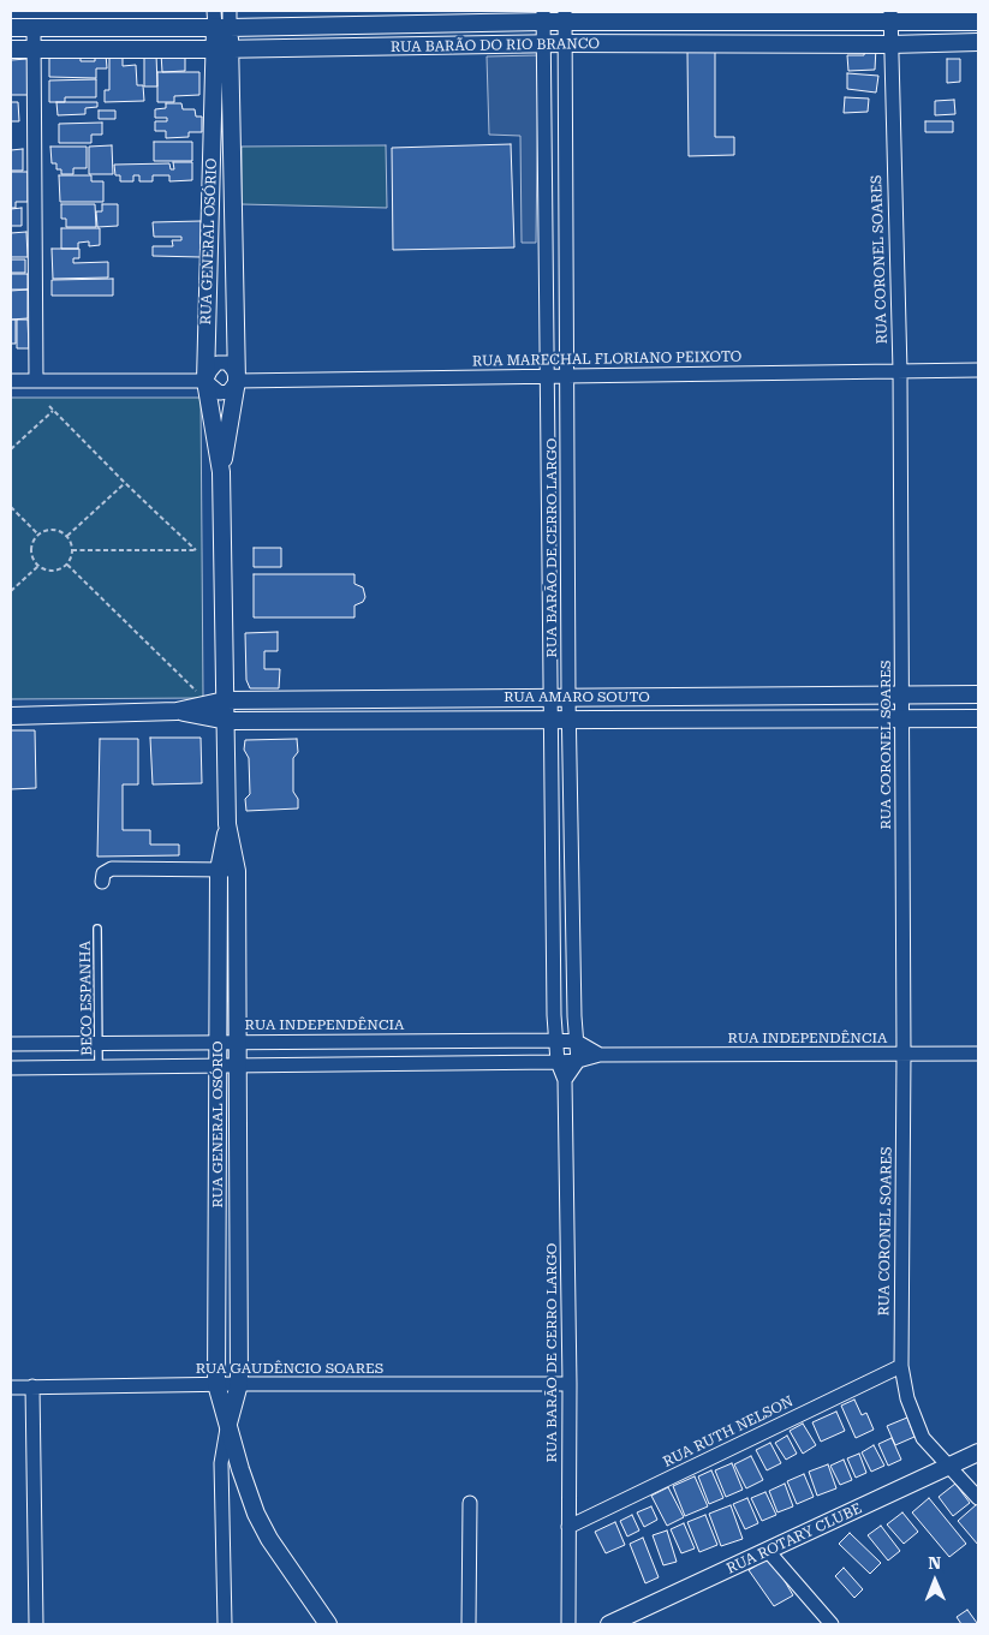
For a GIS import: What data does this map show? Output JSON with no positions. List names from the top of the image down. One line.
{"streets":{"street":["RUA BARÃO DO RIO BRANCO","RUA GENERAL OSÓRIO","RUA CORONEL SOARES","RUA MARECHAL FLORIANO PEIXOTO","RUA BARÃO DE CERRO LARGO","RUA AMARO SOUTO","RUA INDEPENDÊNCIA","RUA GAUDÊNCIO SOARES","RUA RUTH NELSON","RUA ROTARY CLUBE"],"lane":["BECO ESPANHA"]},"crossings":[["RUA BARÃO DO RIO BRANCO","RUA GENERAL OSÓRIO"],["RUA BARÃO DO RIO BRANCO","RUA CORONEL SOARES"],["RUA BARÃO DO RIO BRANCO","RUA BARÃO DE CERRO LARGO"],["RUA GENERAL OSÓRIO","RUA MARECHAL FLORIANO PEIXOTO"],["RUA GENERAL OSÓRIO","RUA AMARO SOUTO"],["RUA GENERAL OSÓRIO","RUA INDEPENDÊNCIA"],["RUA GENERAL OSÓRIO","RUA GAUDÊNCIO SOARES"],["RUA CORONEL SOARES","RUA MARECHAL FLORIANO PEIXOTO"],["RUA CORONEL SOARES","RUA AMARO SOUTO"],["RUA CORONEL SOARES","RUA INDEPENDÊNCIA"],["RUA CORONEL SOARES","RUA RUTH NELSON"],["RUA CORONEL SOARES","RUA ROTARY CLUBE"],["RUA MARECHAL FLORIANO PEIXOTO","RUA BARÃO DE CERRO LARGO"],["RUA BARÃO DE CERRO LARGO","RUA AMARO SOUTO"],["RUA BARÃO DE CERRO LARGO","RUA INDEPENDÊNCIA"],["RUA BARÃO DE CERRO LARGO","RUA GAUDÊNCIO SOARES"],["RUA BARÃO DE CERRO LARGO","RUA RUTH NELSON"],["BECO ESPANHA","RUA INDEPENDÊNCIA"]],"north":"top"}
